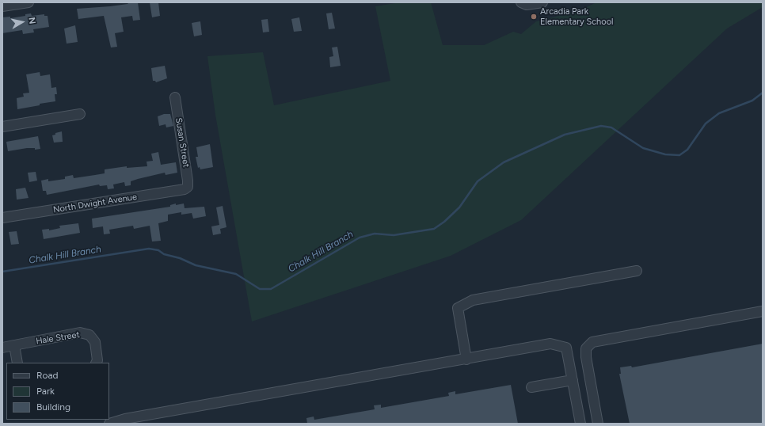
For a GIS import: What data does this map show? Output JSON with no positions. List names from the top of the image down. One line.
{"streets":{"street":["Susan Street","North Dwight Avenue","Hale Street"]},"crossings":[["Susan Street","North Dwight Avenue"]],"water":["Chalk Hill Branch"],"places":["Arcadia Park Elementary School"],"legend":["Road","Park","Building"],"north":"right"}
